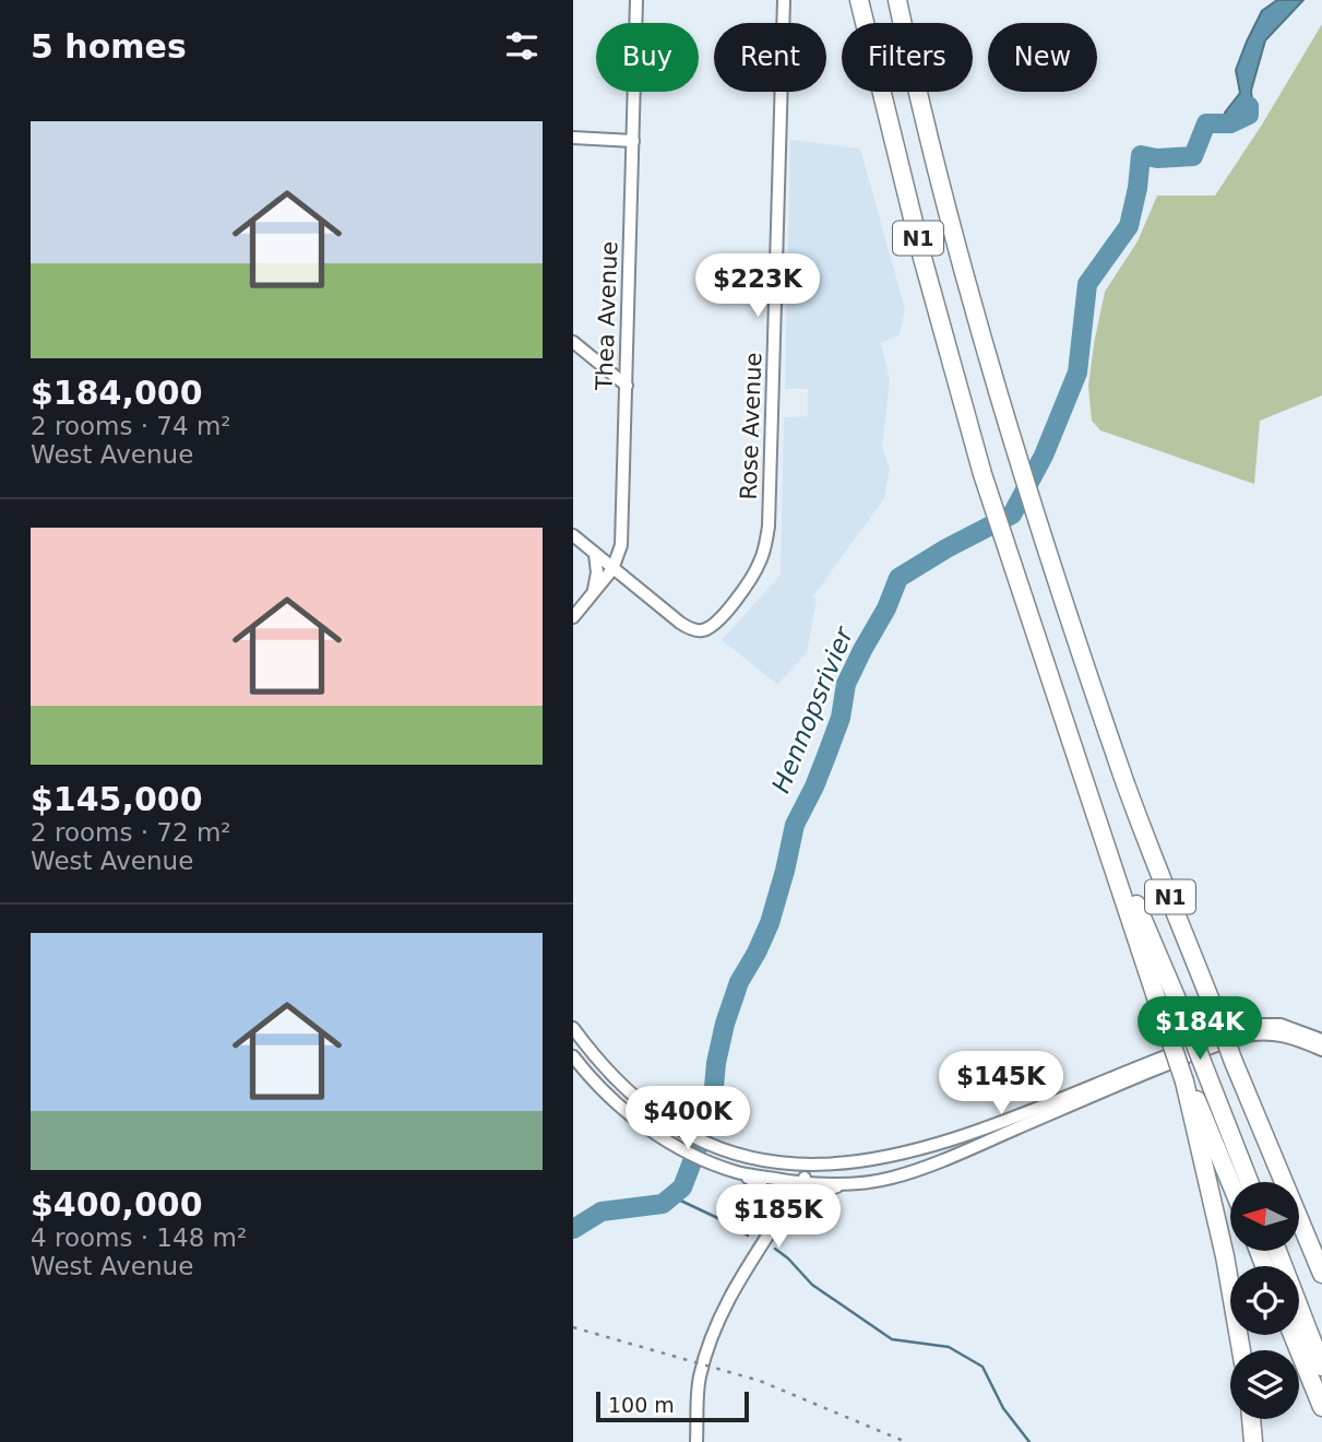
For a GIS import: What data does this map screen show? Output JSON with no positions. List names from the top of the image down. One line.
{"streets":{"highway":["N1"],"street":["Thea Avenue","Rose Avenue"]},"crossings":[["Thea Avenue","Rose Avenue"]],"water":["Hennopsrivier"],"scale_bar":"100 m","north":"left","page":{"heading":"5 homes","chip":["Buy","Rent","Filters","New"],"list":[{"name":"$184,000","note":"2 rooms · 74 m² · West Avenue"},{"name":"$145,000","note":"2 rooms · 72 m² · West Avenue"},{"name":"$400,000","note":"4 rooms · 148 m² · West Avenue"}],"price":["$223K","$184K","$145K","$400K","$185K"],"scale":"100 m"}}
